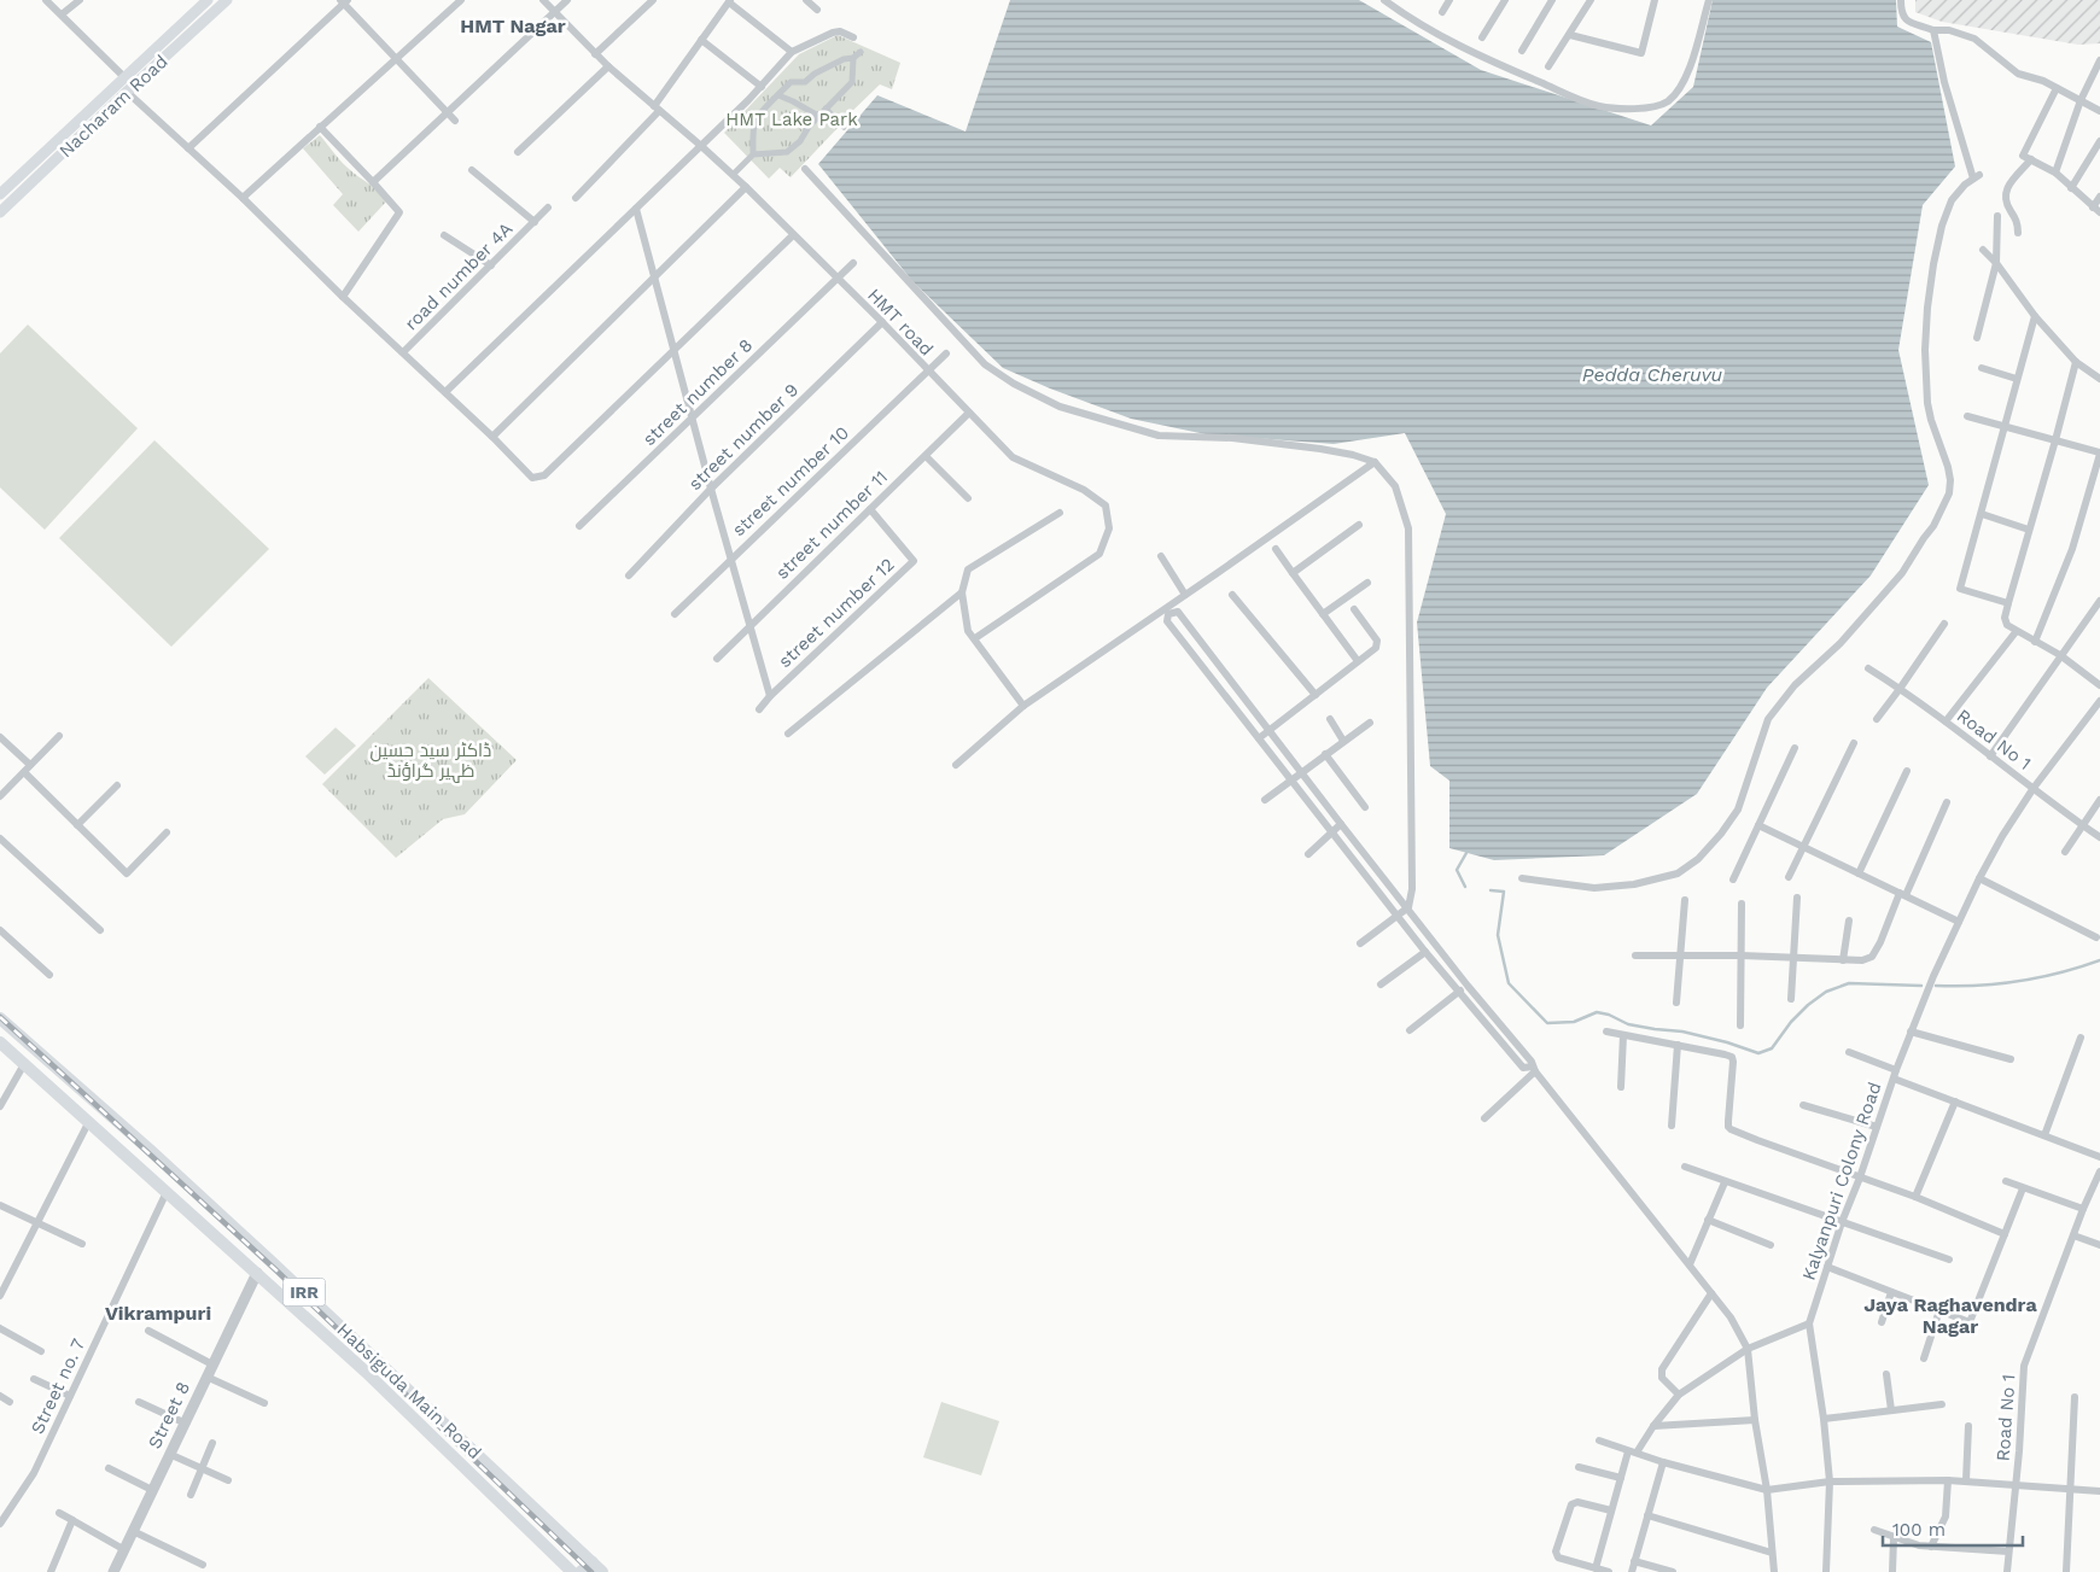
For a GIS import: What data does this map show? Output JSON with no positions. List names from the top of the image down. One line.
{"streets":{"main road":["Nacharam Road","IRR","Habsiguda Main Road"],"street":["road number 4A","HMT road","street number 8","street number 9","street number 10","street number 11","street number 12","Road No 1","Kalyanpuri Colony Road","Street no. 7","Street 8"]},"crossings":[["HMT road","street number 8"],["HMT road","street number 9"],["HMT road","street number 10"],["HMT road","street number 11"],["street number 11","street number 12"],["Road No 1","Kalyanpuri Colony Road"],["Street no. 7","Habsiguda Main Road"],["Habsiguda Main Road","Street 8"]],"districts":["HMT Nagar","Jaya Raghavendra Nagar","Vikrampuri"],"water":["Pedda Cheruvu"],"parks":["HMT Lake Park","ڈاکٹر سید حسین ظہیر گراؤنڈ"],"scale_bar":"100 m"}
